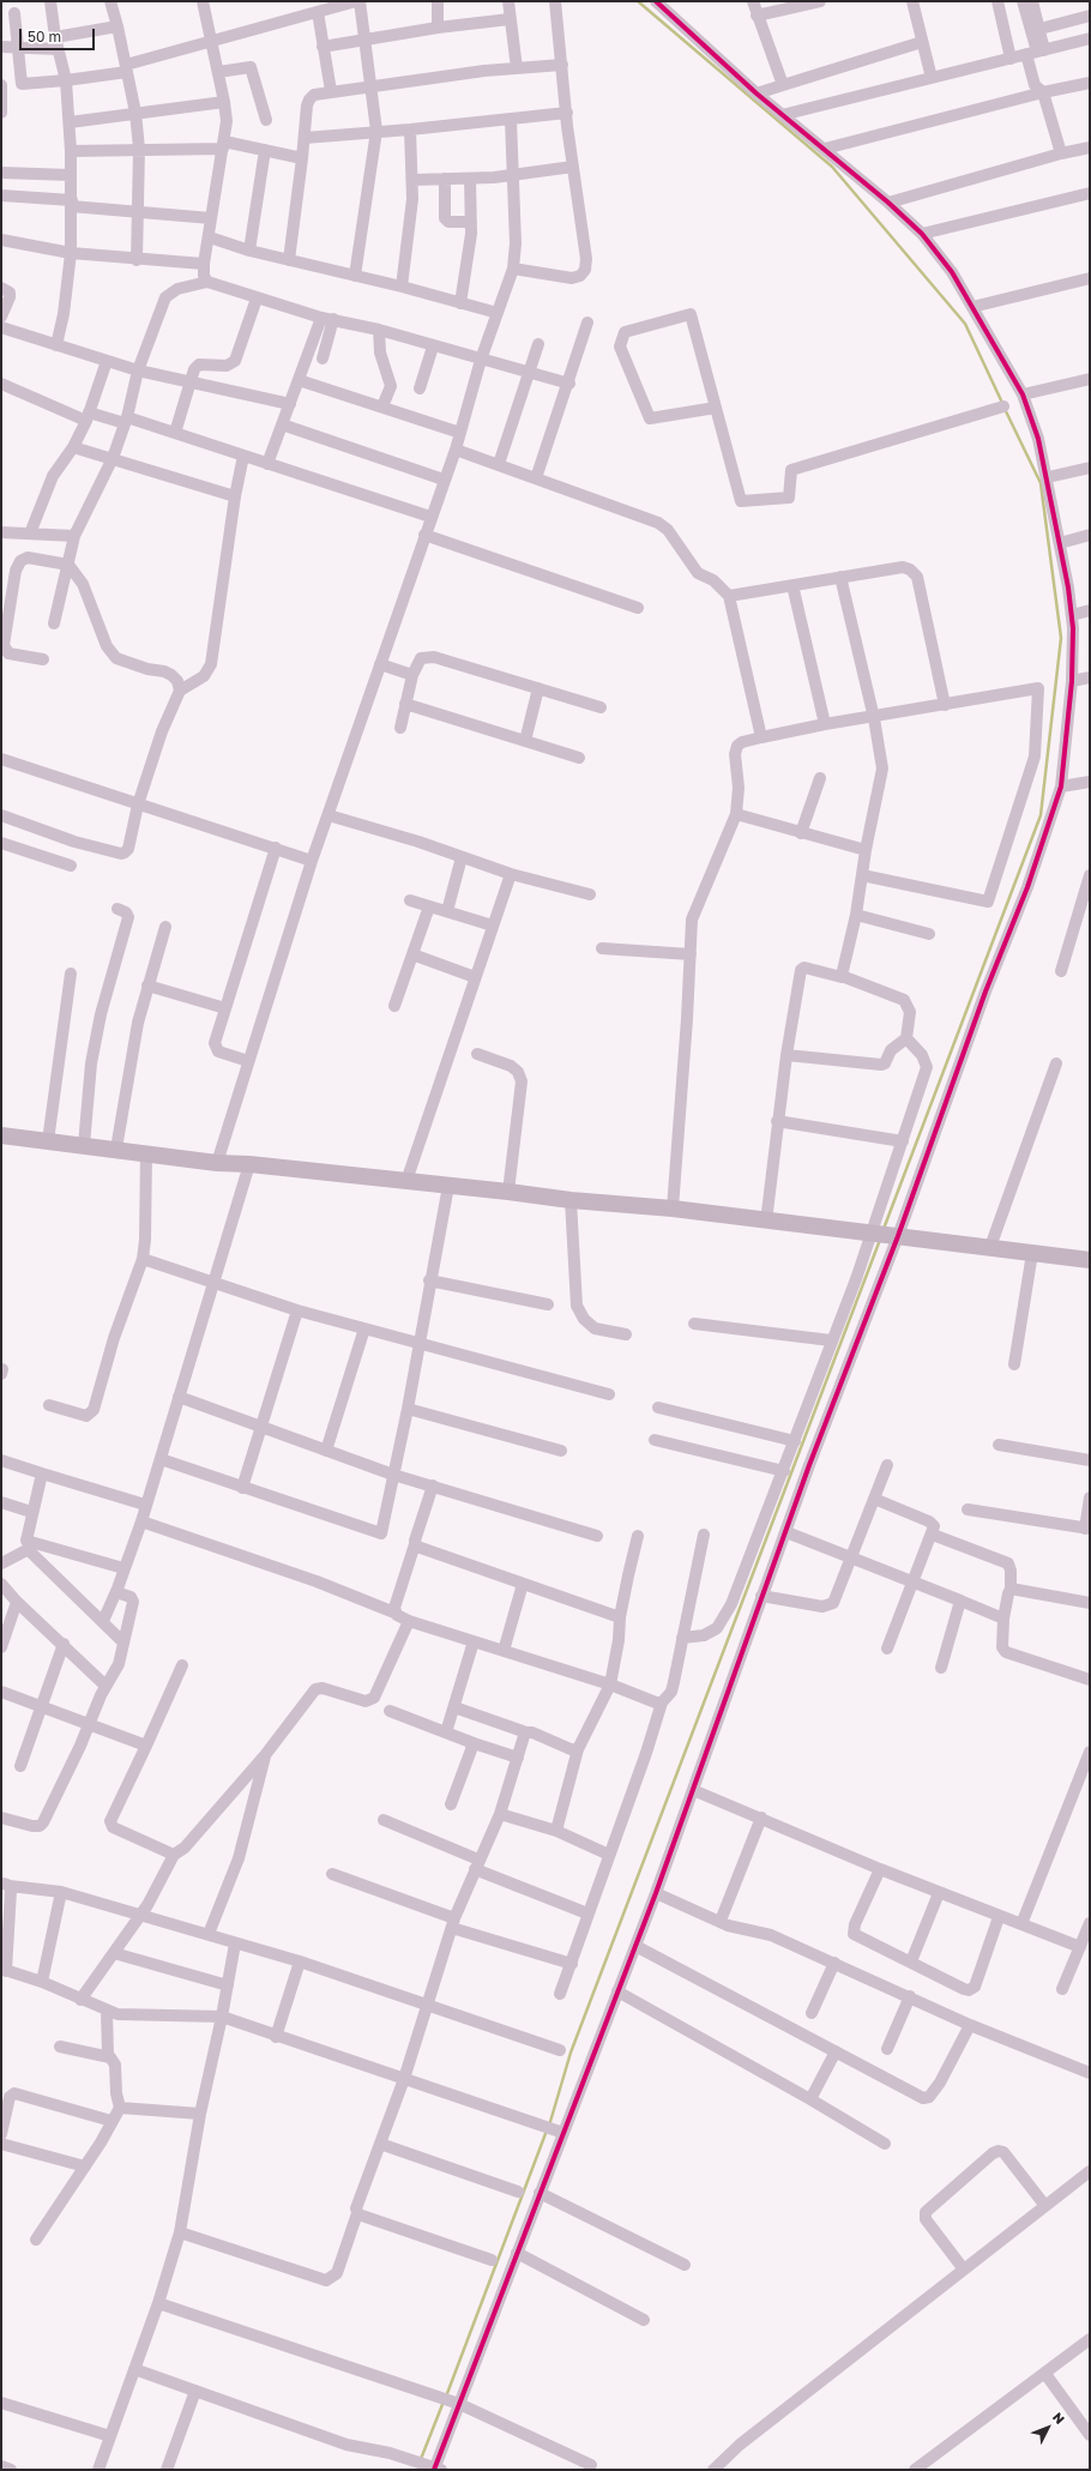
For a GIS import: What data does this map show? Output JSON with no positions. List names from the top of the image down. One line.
{"scale_bar":"50 m","north":"top right"}
